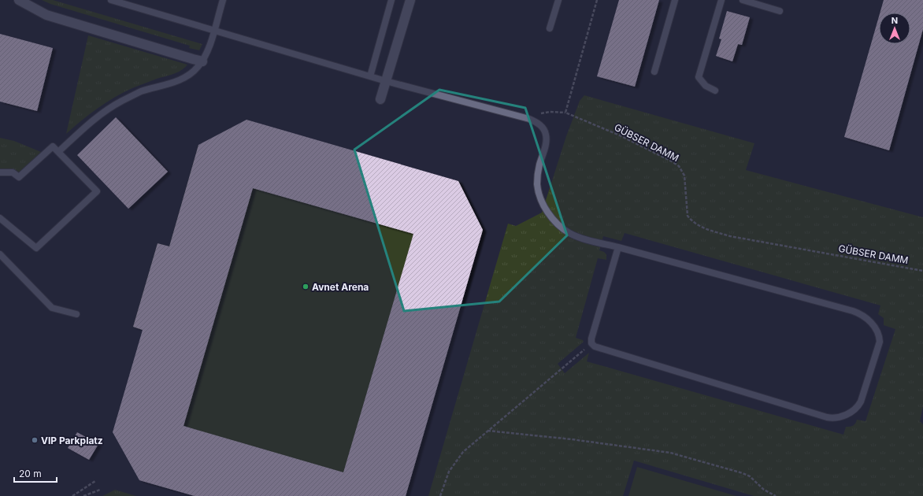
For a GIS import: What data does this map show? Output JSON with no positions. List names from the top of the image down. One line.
{"streets":{"path":["GÜBSER DAMM"]},"places":["Avnet Arena","VIP Parkplatz"],"scale_bar":"20 m","north":"top"}
